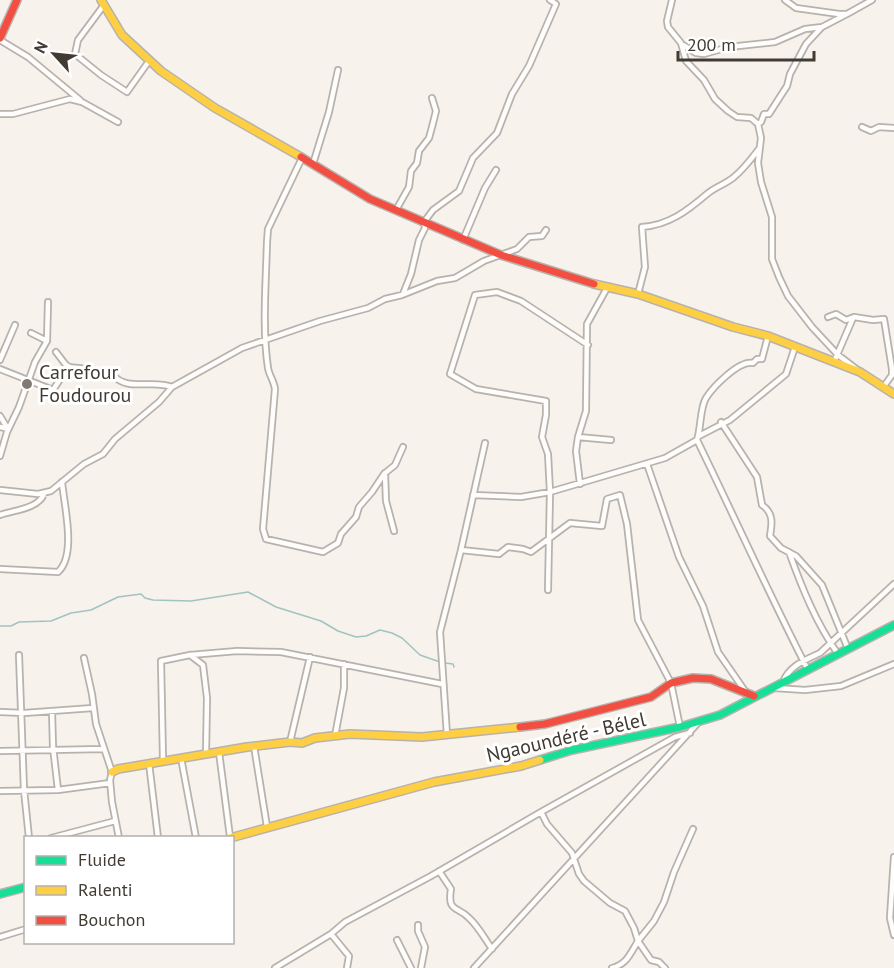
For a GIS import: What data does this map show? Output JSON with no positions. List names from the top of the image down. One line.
{"streets":{"street":["Ngaoundéré - Bélel"]},"places":["Carrefour Foudourou"],"legend":["Fluide","Ralenti","Bouchon"],"scale_bar":"200 m","north":"top left"}
